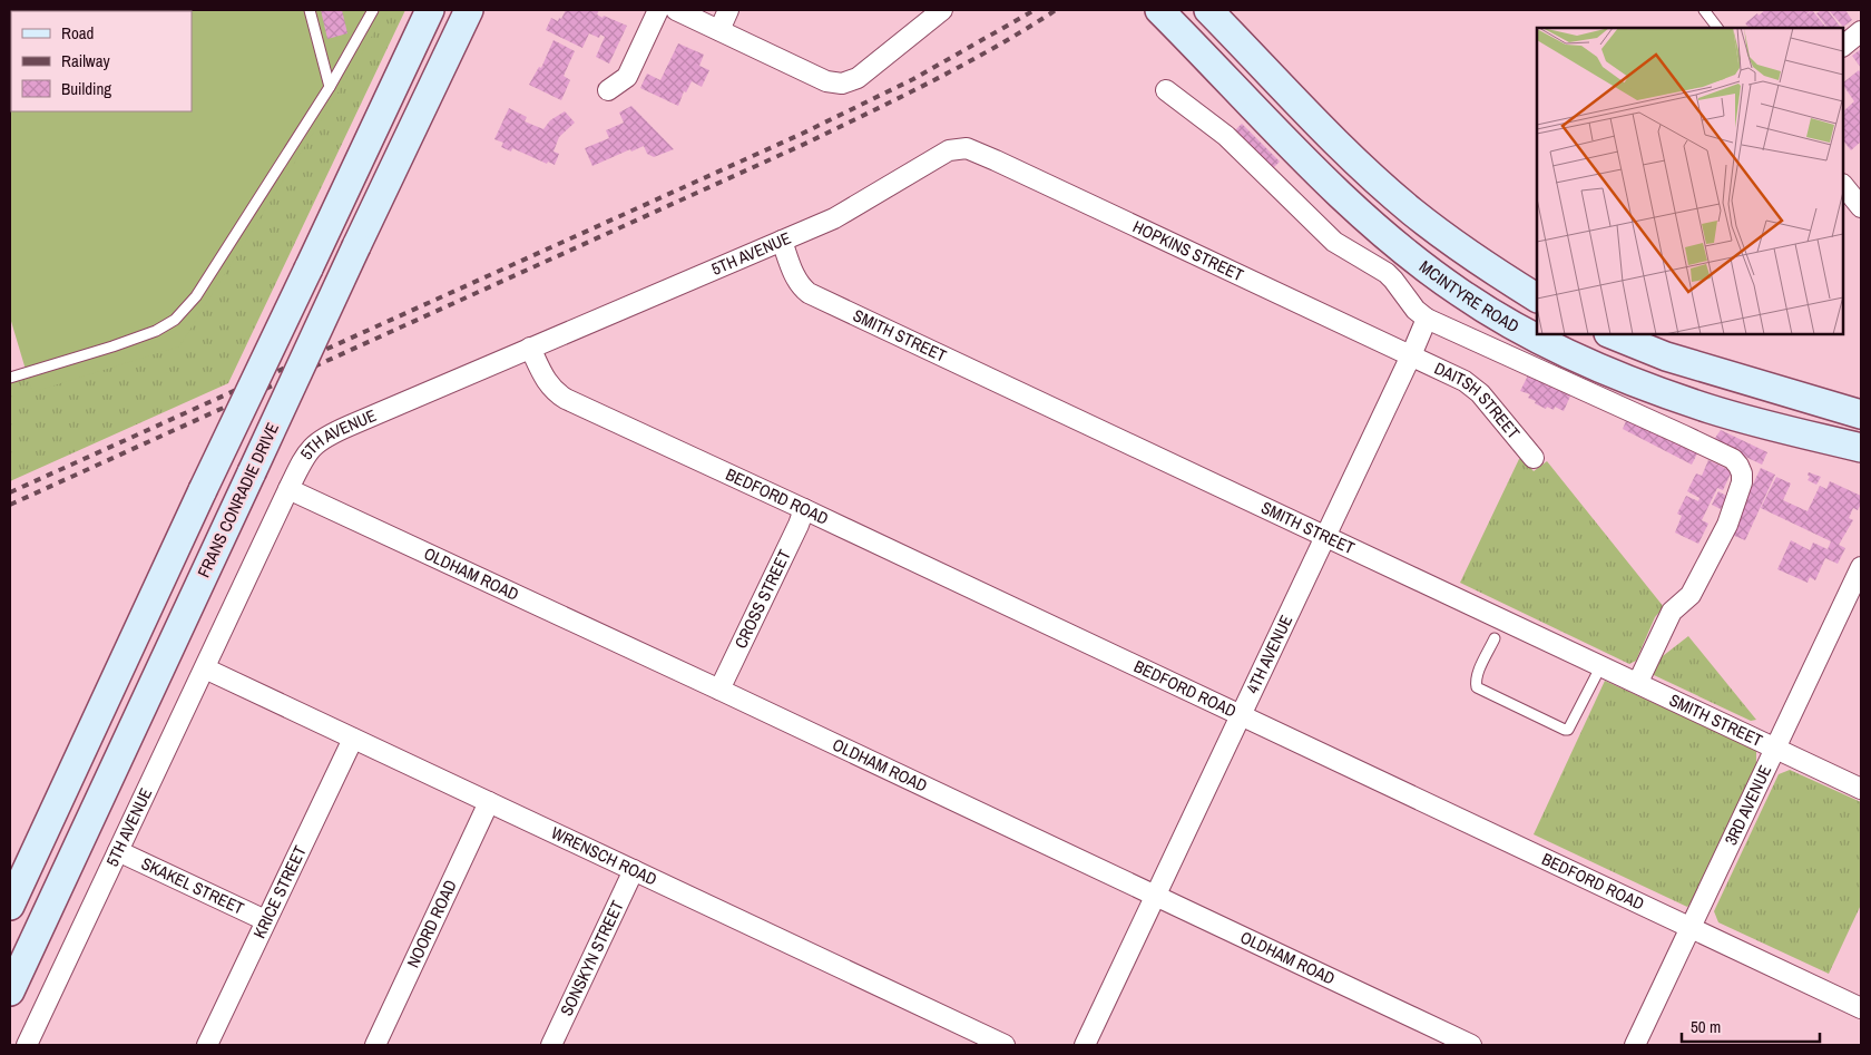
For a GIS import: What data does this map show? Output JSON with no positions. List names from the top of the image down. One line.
{"streets":{"main road":["MCINTYRE ROAD","FRANS CONRADIE DRIVE"],"street":["HOPKINS STREET","5TH AVENUE","SMITH STREET","DAITSH STREET","BEDFORD ROAD","OLDHAM ROAD","CROSS STREET","4TH AVENUE","3RD AVENUE","WRENSCH ROAD","SKAKEL STREET","KRICE STREET","NOORD ROAD","SONSKYN STREET"]},"crossings":[["HOPKINS STREET","5TH AVENUE"],["HOPKINS STREET","DAITSH STREET"],["HOPKINS STREET","4TH AVENUE"],["5TH AVENUE","SMITH STREET"],["5TH AVENUE","BEDFORD ROAD"],["5TH AVENUE","OLDHAM ROAD"],["5TH AVENUE","WRENSCH ROAD"],["5TH AVENUE","SKAKEL STREET"],["SMITH STREET","4TH AVENUE"],["SMITH STREET","3RD AVENUE"],["DAITSH STREET","4TH AVENUE"],["BEDFORD ROAD","CROSS STREET"],["BEDFORD ROAD","4TH AVENUE"],["BEDFORD ROAD","3RD AVENUE"],["OLDHAM ROAD","CROSS STREET"],["OLDHAM ROAD","4TH AVENUE"],["WRENSCH ROAD","KRICE STREET"],["WRENSCH ROAD","NOORD ROAD"],["WRENSCH ROAD","SONSKYN STREET"],["SKAKEL STREET","KRICE STREET"]],"legend":["Road","Railway","Building"],"scale_bar":"50 m"}
